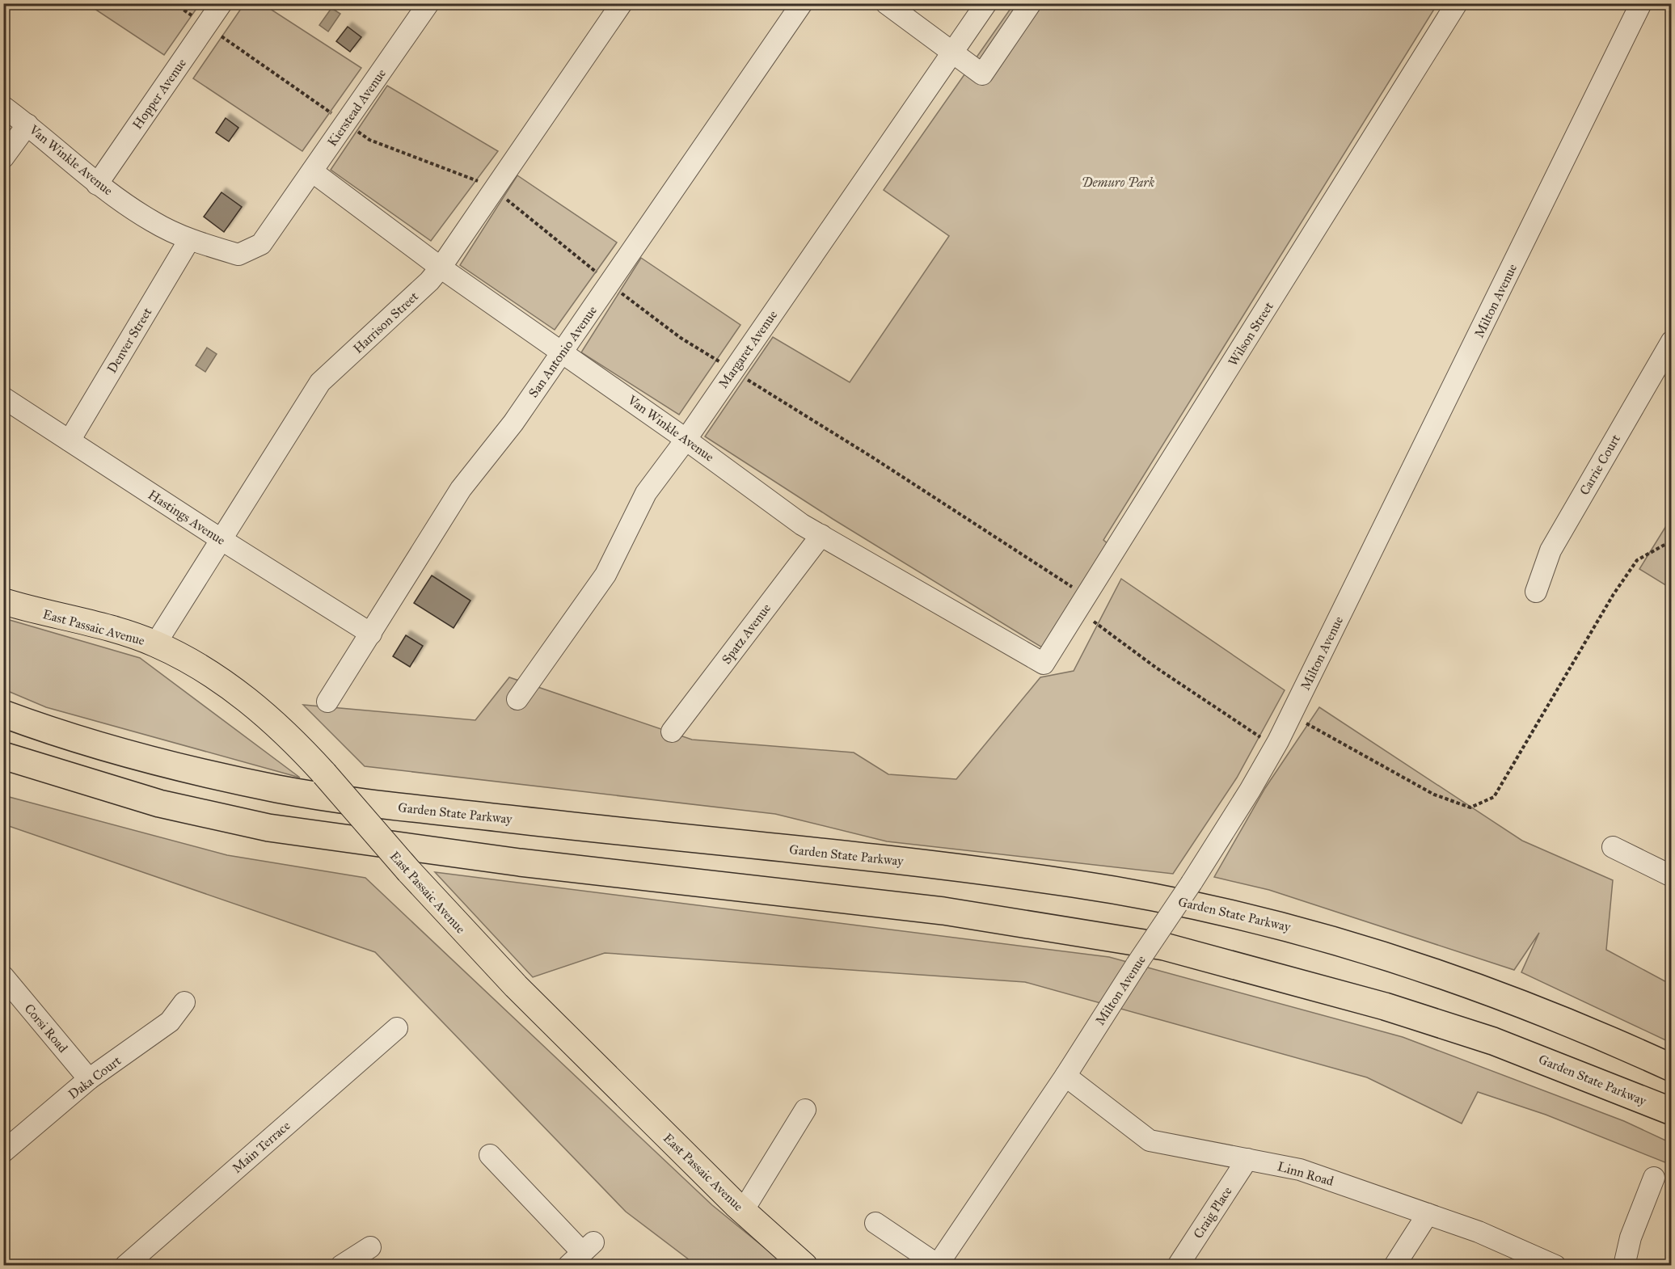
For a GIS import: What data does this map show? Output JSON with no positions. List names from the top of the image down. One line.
{"streets":{"highway":["Garden State Parkway"],"main road":["East Passaic Avenue"],"street":["Hopper Avenue","Kierstead Avenue","Van Winkle Avenue","Milton Avenue","Harrison Street","Wilson Street","Denver Street","Margaret Avenue","San Antonio Avenue","Carrie Court","Hastings Avenue","Spatz Avenue","Corsi Road","Daka Court","Main Terrace","Linn Road","Craig Place"]},"crossings":[["Hopper Avenue","Van Winkle Avenue"],["Kierstead Avenue","Van Winkle Avenue"],["Van Winkle Avenue","Harrison Street"],["Van Winkle Avenue","Wilson Street"],["Van Winkle Avenue","Denver Street"],["Van Winkle Avenue","Margaret Avenue"],["Van Winkle Avenue","San Antonio Avenue"],["Van Winkle Avenue","Spatz Avenue"],["Milton Avenue","Linn Road"],["Harrison Street","Hastings Avenue"],["Harrison Street","East Passaic Avenue"],["Denver Street","Hastings Avenue"],["San Antonio Avenue","Hastings Avenue"],["Corsi Road","Daka Court"],["Linn Road","Craig Place"]],"parks":["Demuro Park"]}
